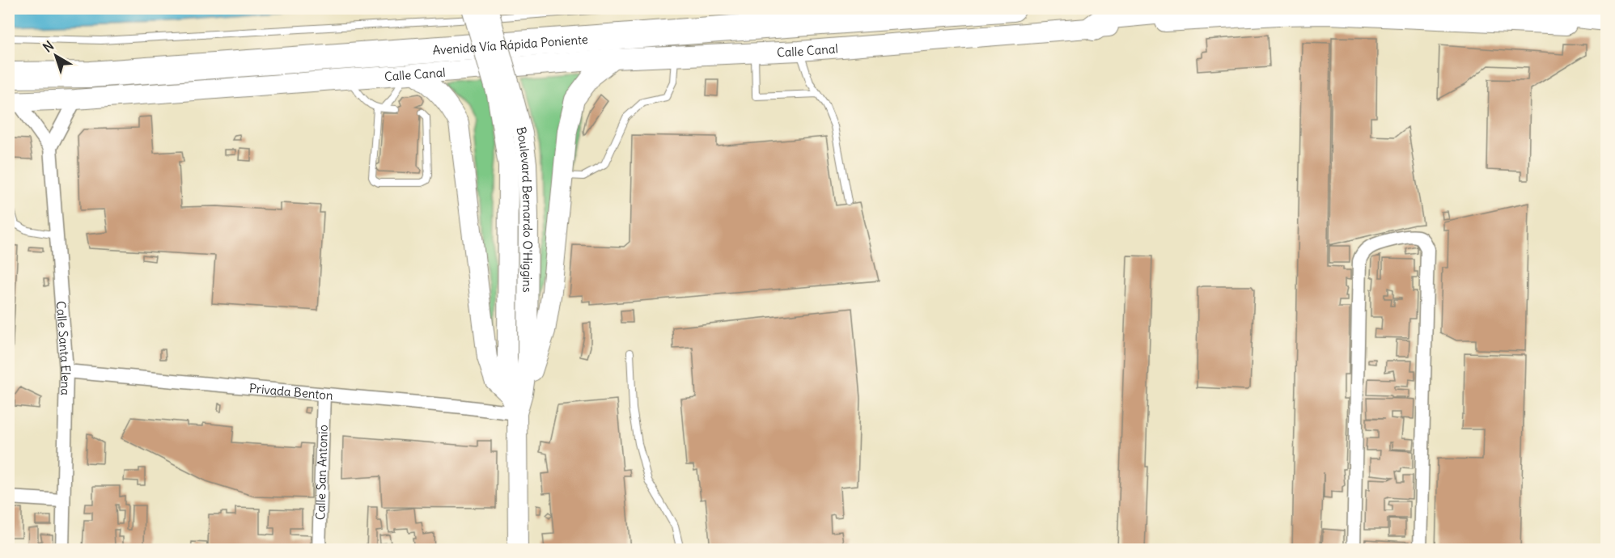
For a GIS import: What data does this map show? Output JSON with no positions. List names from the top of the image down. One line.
{"streets":{"highway":["Avenida Vía Rápida Poniente"],"main road":["Calle Canal","Boulevard Bernardo O'Higgins"],"street":["Calle Santa Elena","Privada Benton","Calle San Antonio"]},"crossings":[["Boulevard Bernardo O'Higgins","Privada Benton"],["Calle Santa Elena","Privada Benton"],["Privada Benton","Calle San Antonio"]],"north":"top left"}
